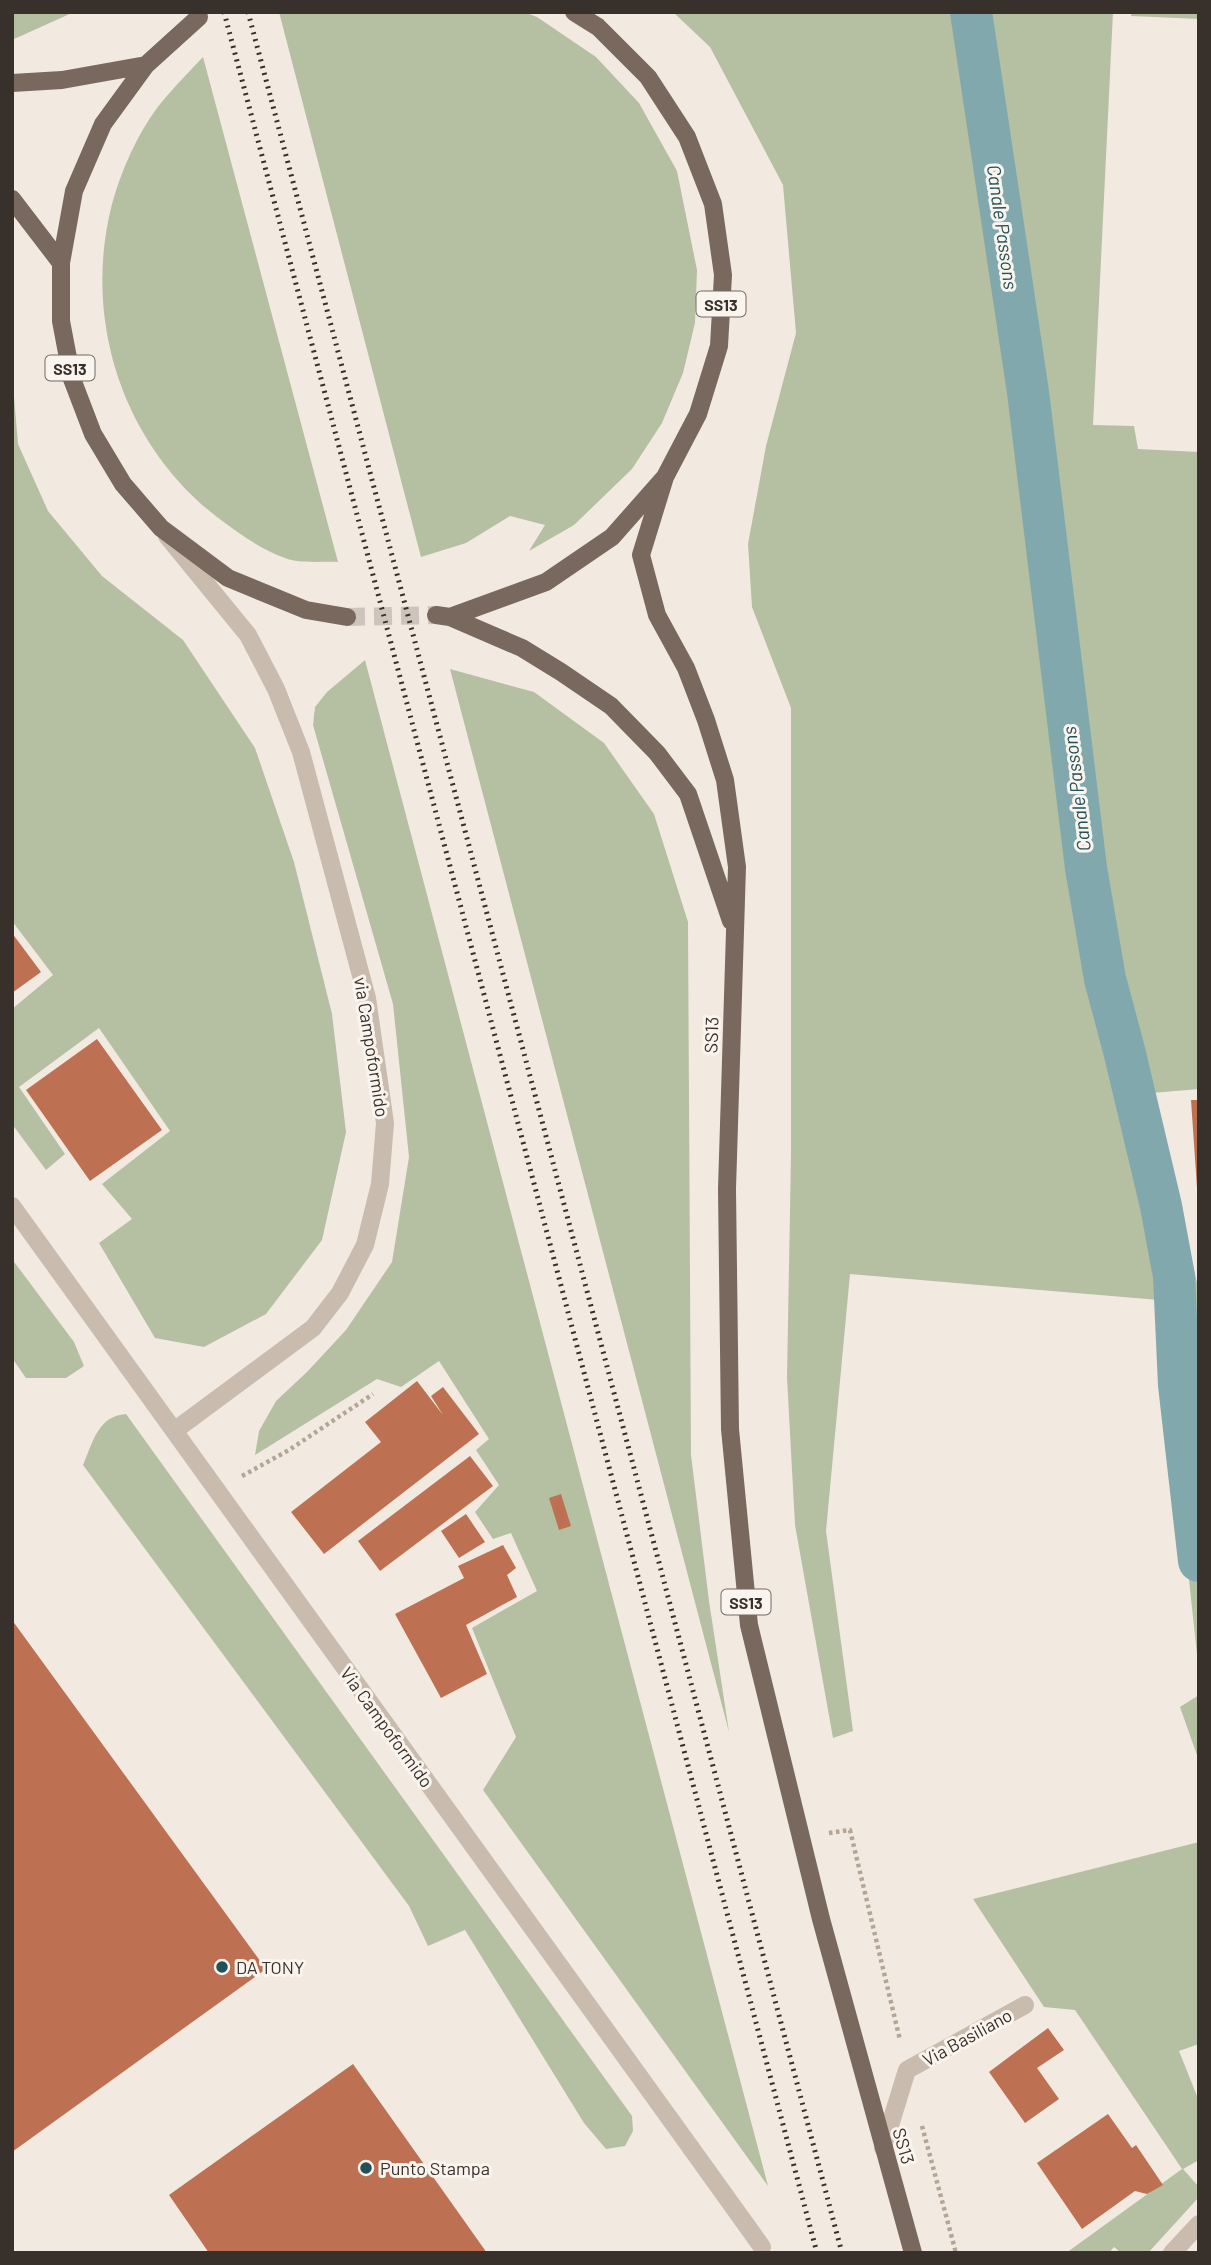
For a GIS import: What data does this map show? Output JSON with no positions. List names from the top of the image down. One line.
{"streets":{"main road":["SS13"],"street":["via Campoformido","Via Campoformido","Via Basiliano"]},"crossings":[["SS13","via Campoformido"],["SS13","Via Basiliano"],["via Campoformido","Via Campoformido"]],"water":["Canale Passons"],"places":["DA TONY","Punto Stampa"]}
